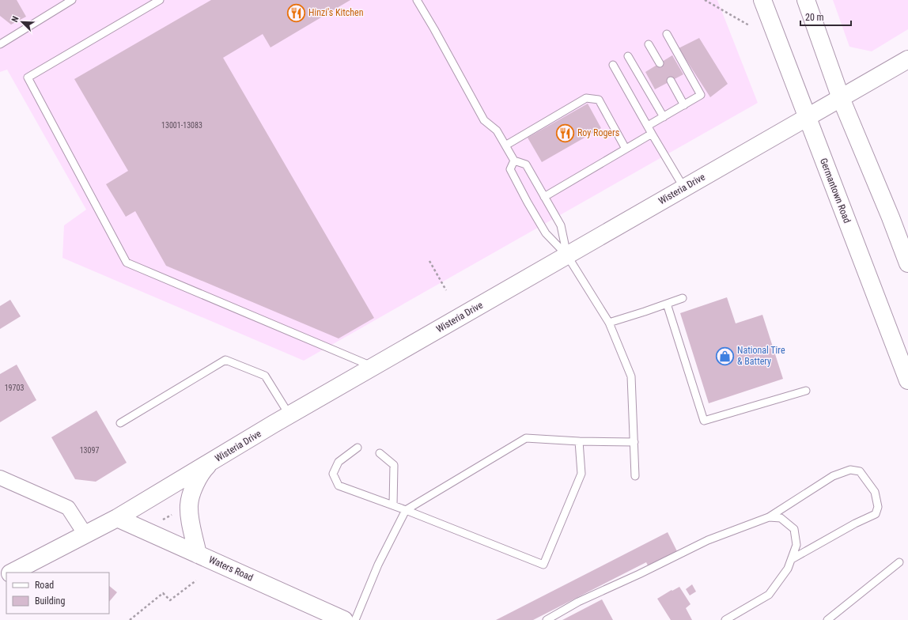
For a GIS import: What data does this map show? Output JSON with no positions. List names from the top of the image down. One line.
{"streets":{"street":["Wisteria Drive","Germantown Road","Waters Road"]},"crossings":[["Wisteria Drive","Germantown Road"],["Wisteria Drive","Waters Road"]],"places":{"restaurant":["Hinzi's Kitchen","Roy Rogers"],"shop":["National Tire & Battery"]},"house_numbers":["13001-13083","19703","13097"],"legend":["Road","Building"],"scale_bar":"20 m","north":"top left"}
